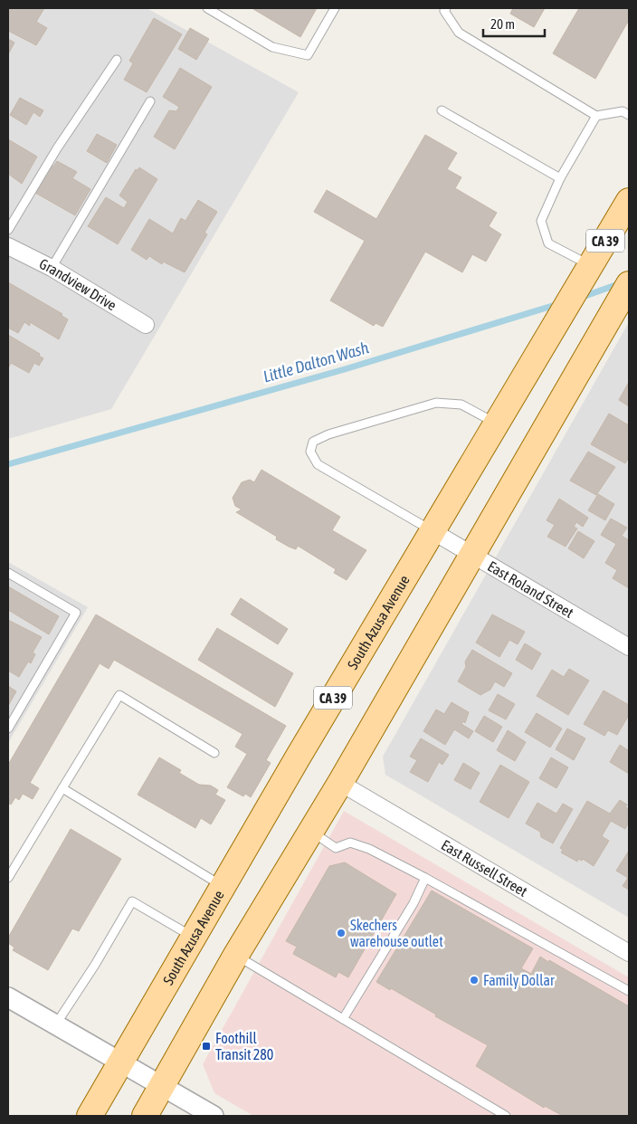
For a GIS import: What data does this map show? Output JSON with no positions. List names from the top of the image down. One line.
{"streets":{"main road":["CA 39","South Azusa Avenue"],"street":["Grandview Drive","East Roland Street","East Russell Street"]},"crossings":[["East Roland Street","South Azusa Avenue"]],"water":["Little Dalton Wash"],"places":{"other":["Skechers warehouse outlet","Family Dollar"],"transit":["Foothill Transit 280"]},"scale_bar":"20 m"}
